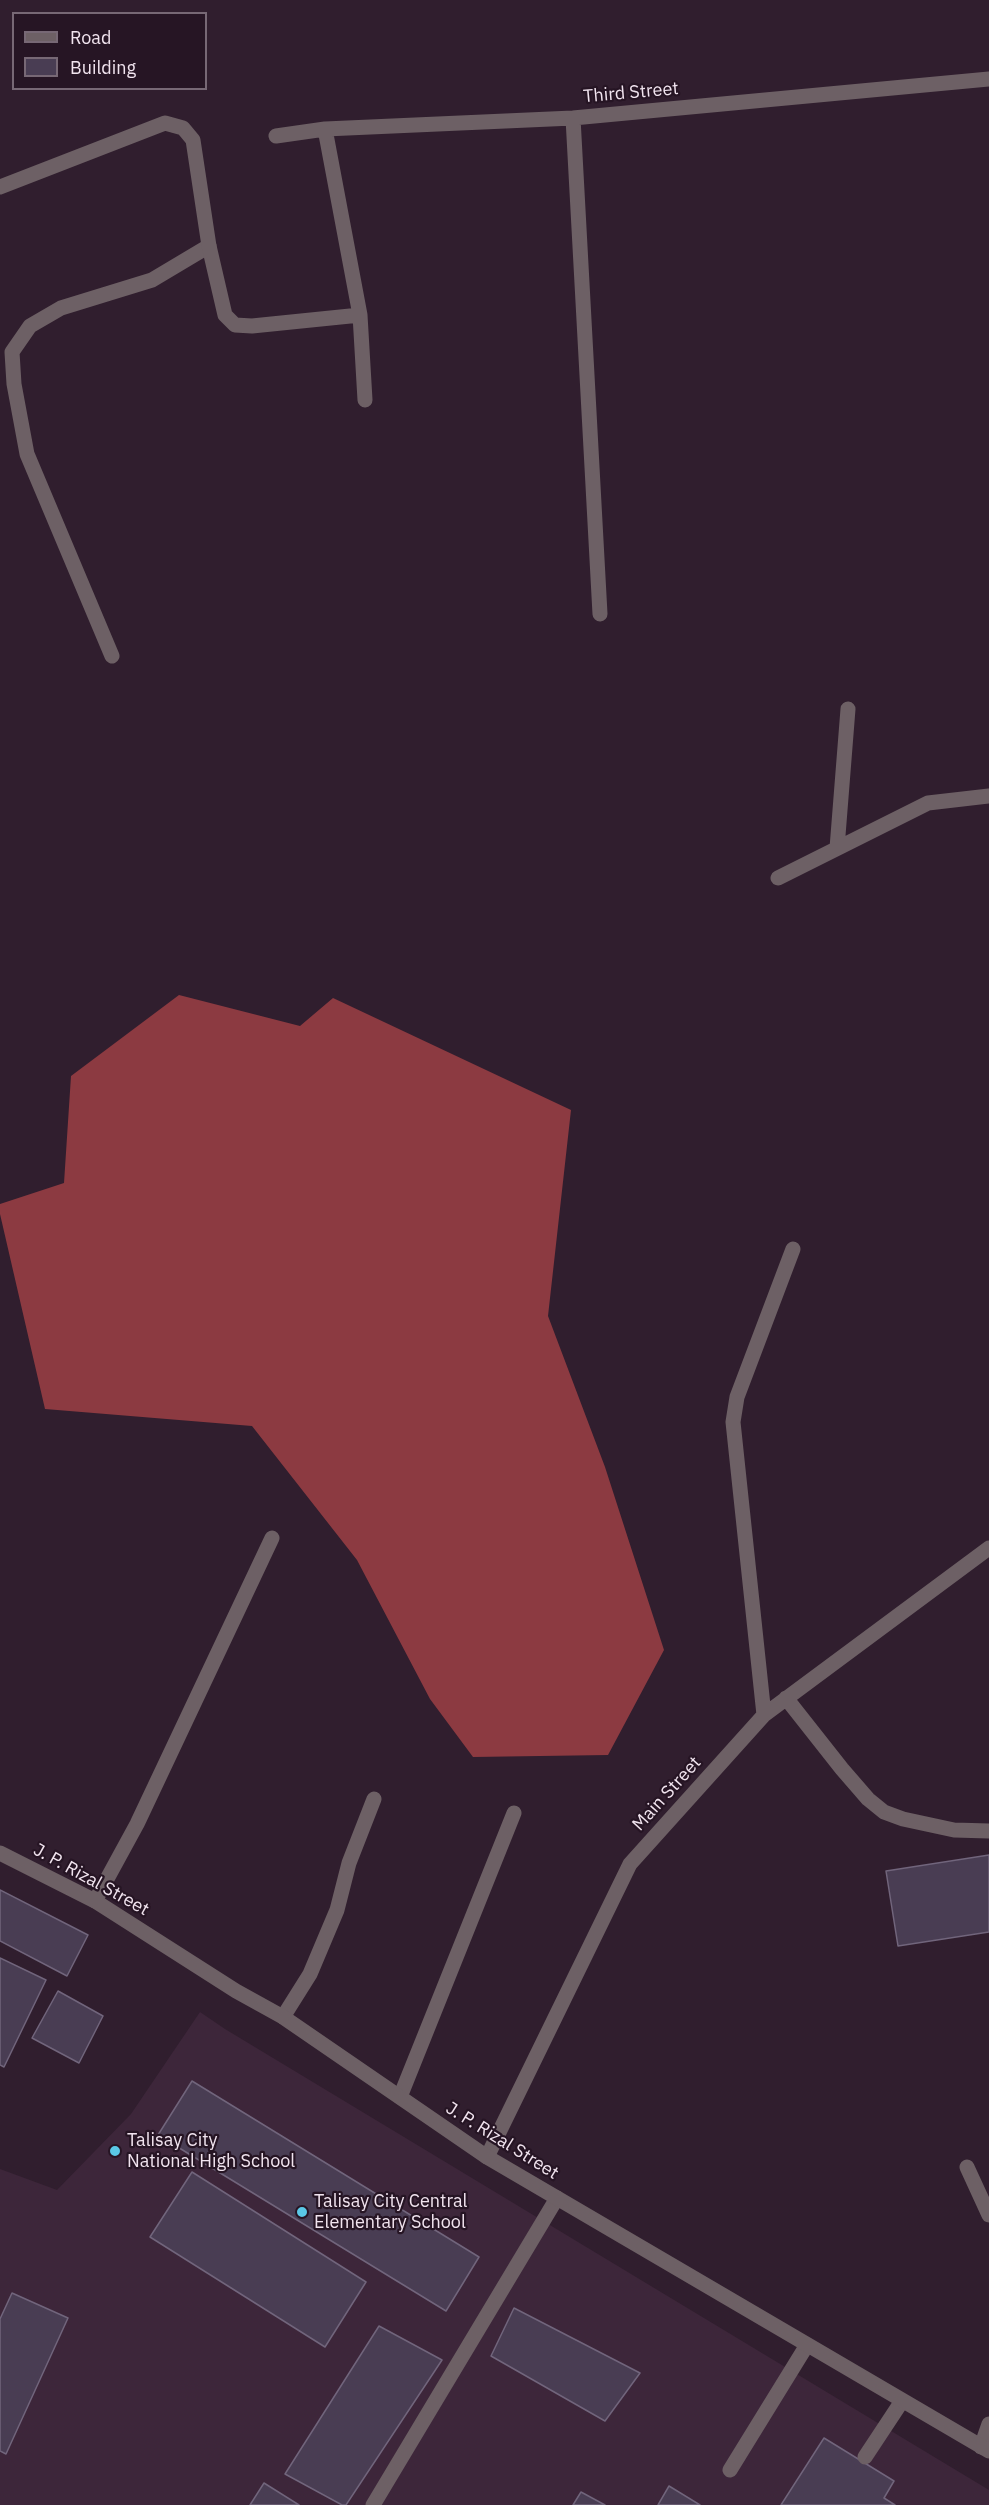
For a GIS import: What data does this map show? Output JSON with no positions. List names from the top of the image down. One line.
{"streets":{"street":["Third Street","Main Street","J. P. Rizal Street"]},"crossings":[["Main Street","J. P. Rizal Street"]],"places":["Talisay City National High School","Talisay City Central Elementary School"],"legend":["Road","Building"]}
